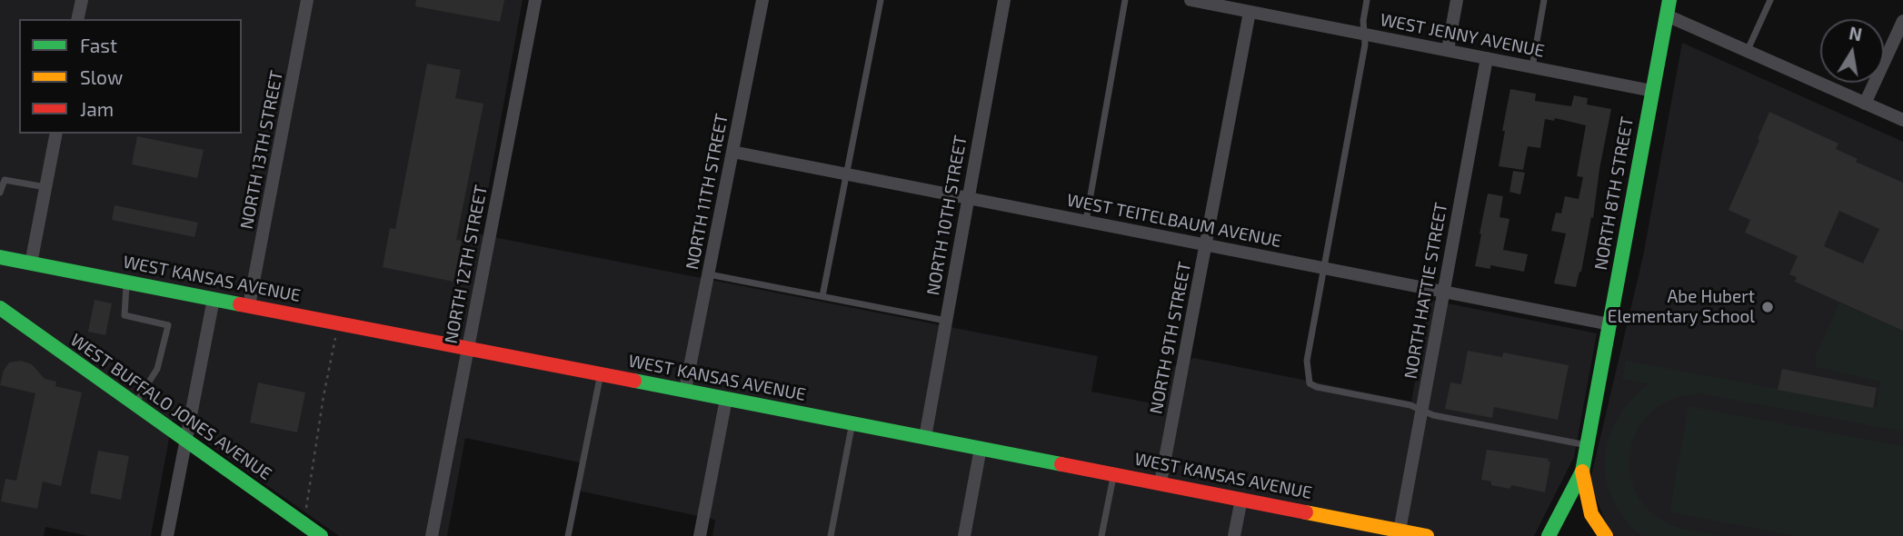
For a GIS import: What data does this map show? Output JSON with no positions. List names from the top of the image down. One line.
{"streets":{"main road":["NORTH 8TH STREET","WEST KANSAS AVENUE","WEST BUFFALO JONES AVENUE"],"street":["WEST JENNY AVENUE","NORTH 13TH STREET","NORTH 11TH STREET","NORTH 10TH STREET","WEST TEITELBAUM AVENUE","NORTH 12TH STREET","NORTH HATTIE STREET","NORTH 9TH STREET"]},"crossings":[["WEST JENNY AVENUE","NORTH 8TH STREET"],["WEST JENNY AVENUE","NORTH HATTIE STREET"],["WEST JENNY AVENUE","NORTH 9TH STREET"],["NORTH 13TH STREET","WEST KANSAS AVENUE"],["NORTH 11TH STREET","WEST TEITELBAUM AVENUE"],["NORTH 11TH STREET","WEST KANSAS AVENUE"],["NORTH 8TH STREET","WEST TEITELBAUM AVENUE"],["NORTH 10TH STREET","WEST TEITELBAUM AVENUE"],["NORTH 10TH STREET","WEST KANSAS AVENUE"],["WEST TEITELBAUM AVENUE","NORTH HATTIE STREET"],["WEST TEITELBAUM AVENUE","NORTH 9TH STREET"],["NORTH 12TH STREET","WEST KANSAS AVENUE"],["WEST KANSAS AVENUE","NORTH HATTIE STREET"],["WEST KANSAS AVENUE","NORTH 9TH STREET"]],"places":["Abe Hubert Elementary School"],"legend":["Fast","Slow","Jam"],"north":"top"}
